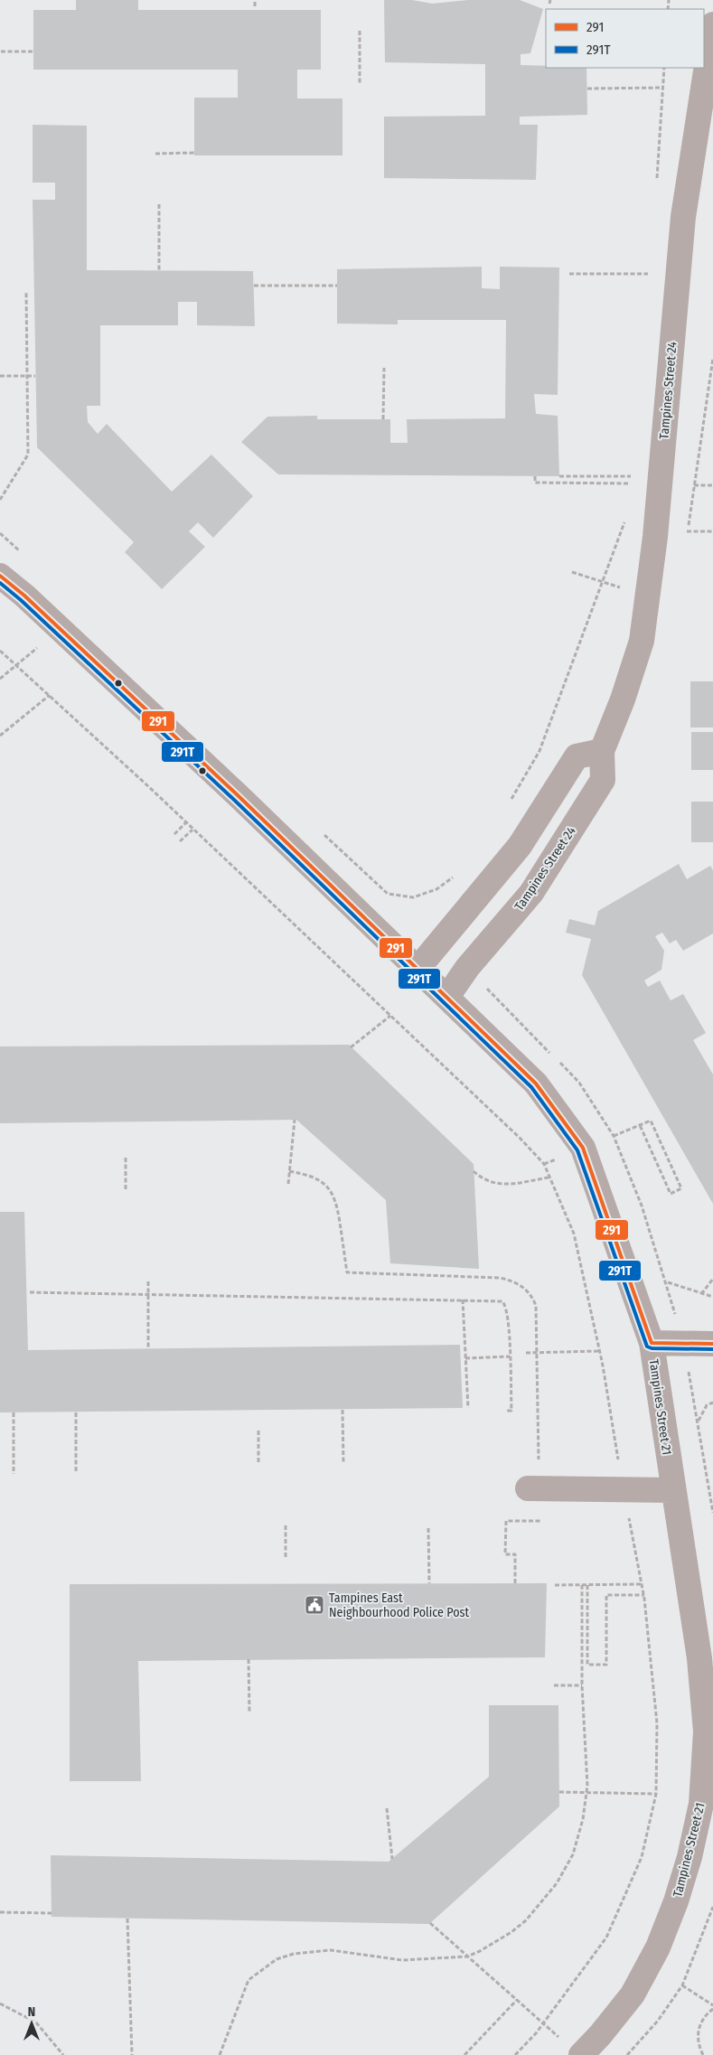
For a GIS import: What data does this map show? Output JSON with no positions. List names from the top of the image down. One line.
{"streets":{"street":["Tampines Street 24","Tampines Street 21"]},"crossings":[["Tampines Street 24","Tampines Street 21"]],"places":{"public building":["Tampines East Neighbourhood Police Post"]},"lines":["transit line 291","transit line 291T"],"legend":["291","291T"],"north":"top"}
